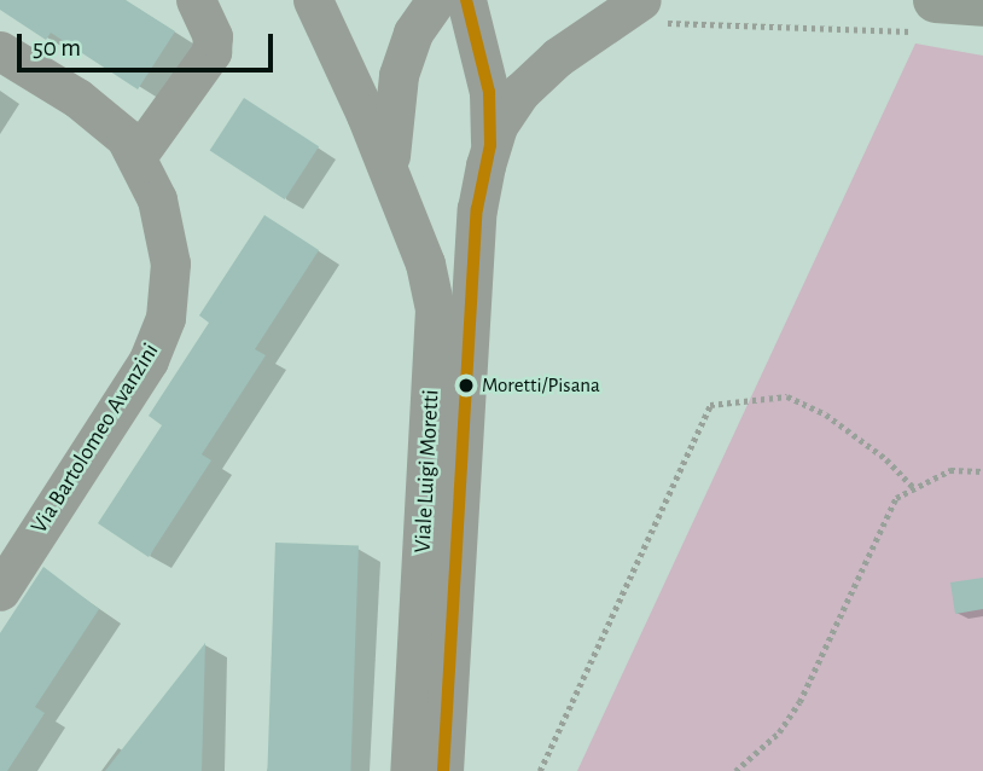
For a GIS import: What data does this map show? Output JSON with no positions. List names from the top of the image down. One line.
{"streets":{"street":["Via Bartolomeo Avanzini","Viale Luigi Moretti"]},"places":["Moretti/Pisana"],"scale_bar":"50 m"}
